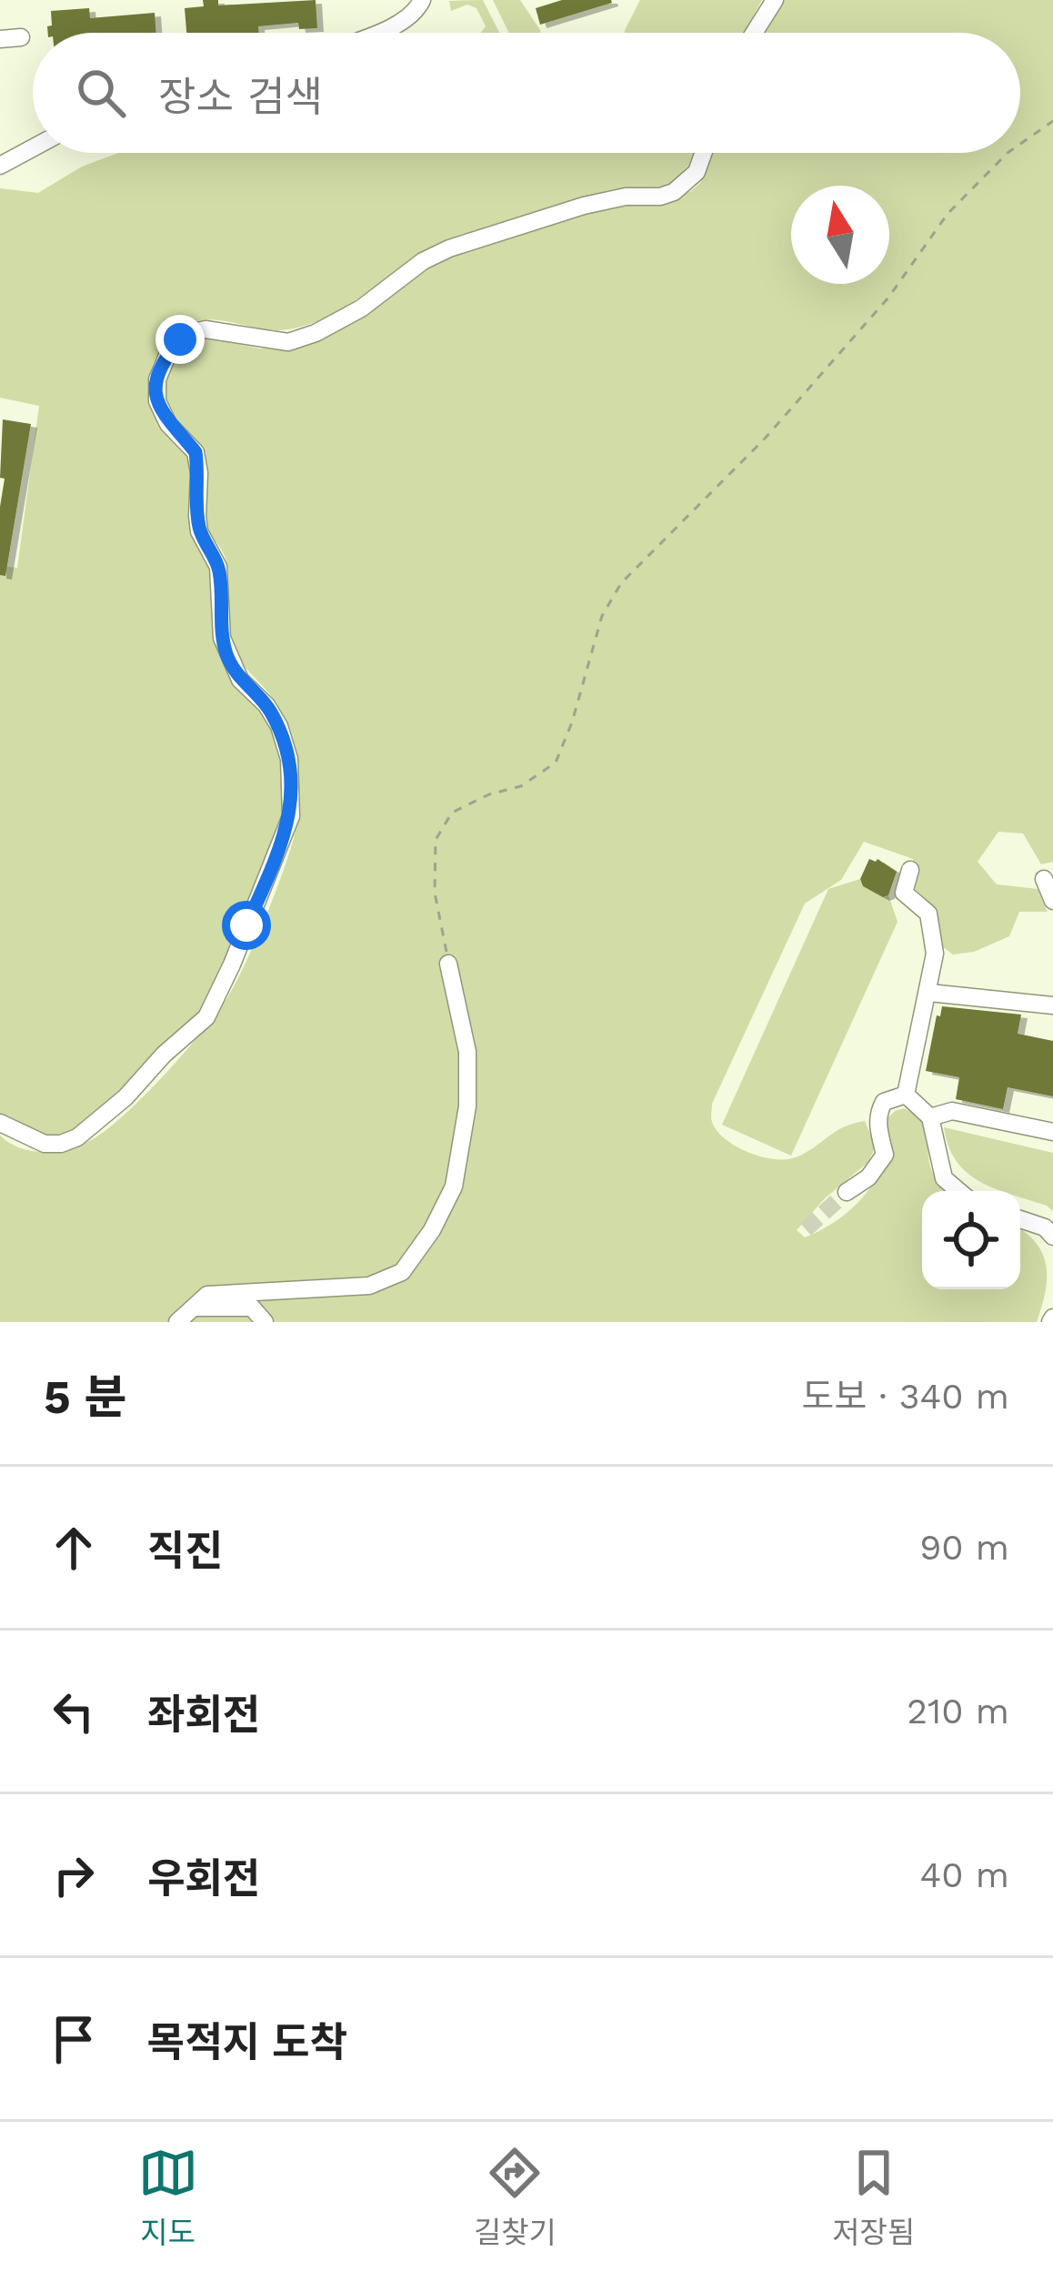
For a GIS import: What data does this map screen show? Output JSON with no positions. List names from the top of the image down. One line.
{"north":"top","page":{"search":"장소 검색","heading":["5 분","도보 · 340 m"],"list":[["직진","90 m"],["좌회전","210 m"],["우회전","40 m"],"목적지 도착"],"nav":["지도","길찾기","저장됨"]}}
